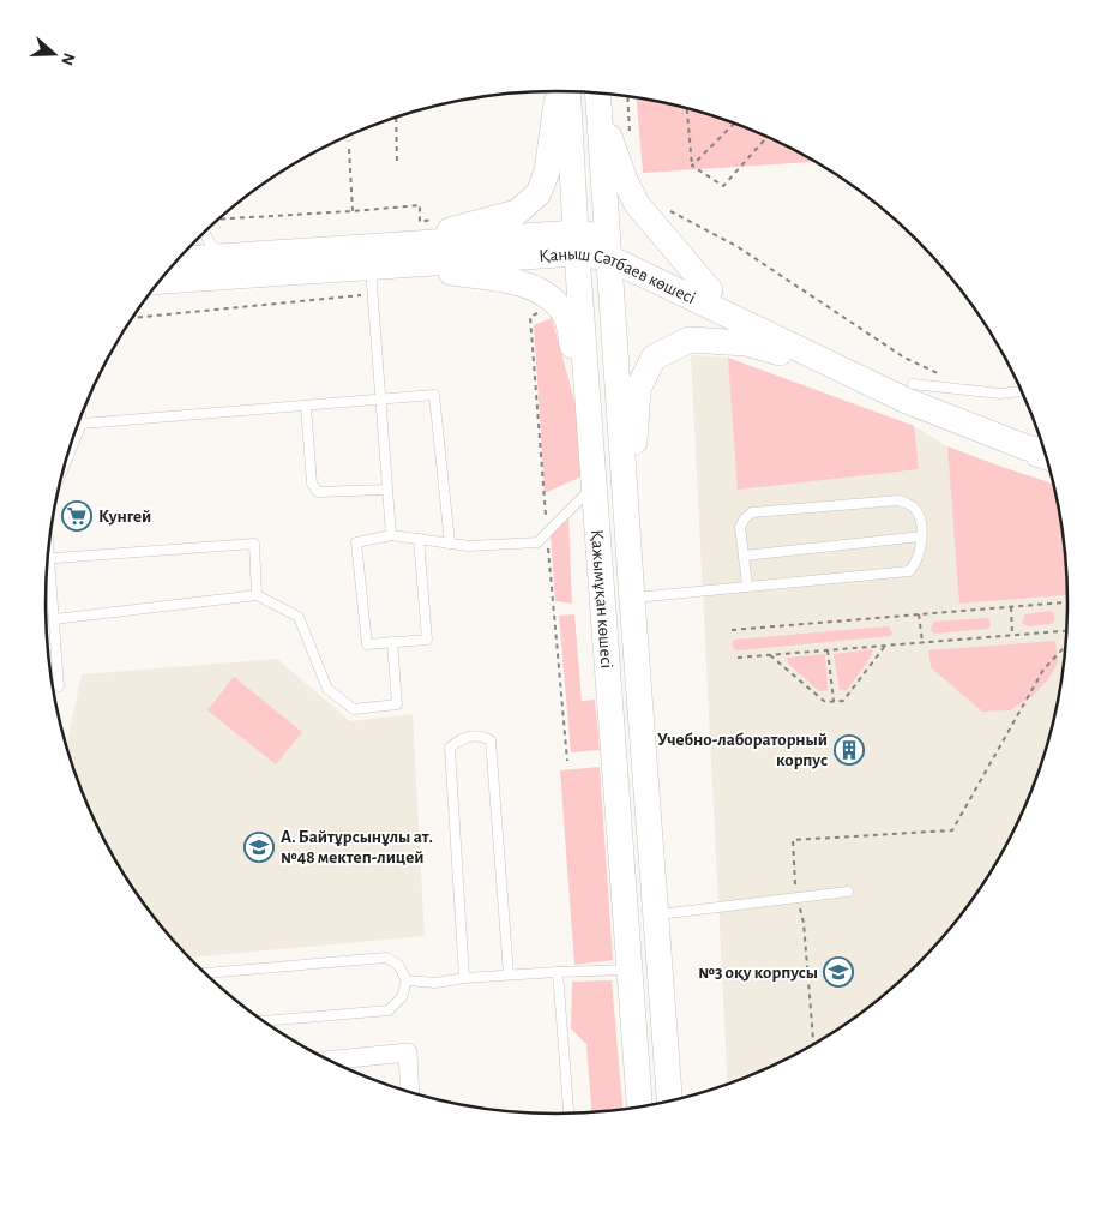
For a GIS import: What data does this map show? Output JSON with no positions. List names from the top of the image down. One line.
{"streets":{"main road":["Қаныш Сәтбаев көшесі","Қажымұқан көшесі"]},"crossings":[["Қаныш Сәтбаев көшесі","Қажымұқан көшесі"]],"places":{"supermarket":["Кунгей"],"building":["Учебно-лабораторный корпус"],"school or university":["А. Байтұрсынұлы ат. №48 мектеп-лицей","№3 оқу корпусы"]},"north":"right"}
